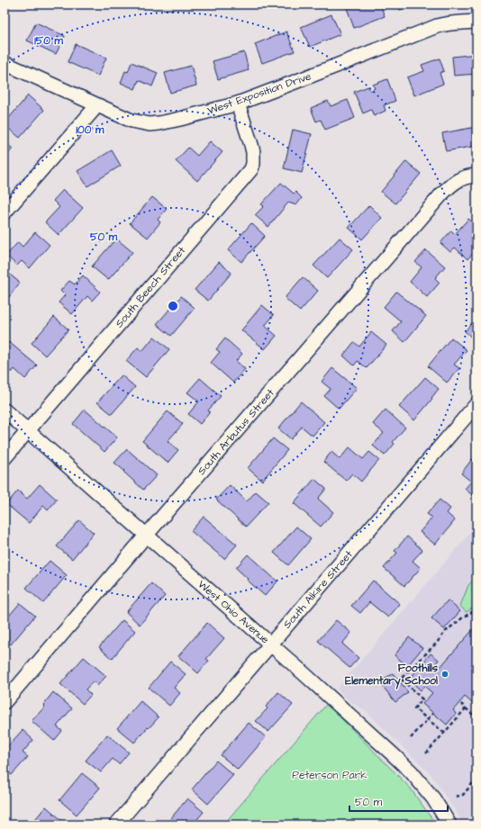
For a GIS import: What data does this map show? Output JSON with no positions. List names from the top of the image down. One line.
{"streets":{"street":["West Exposition Drive","South Beech Street","South Arbutus Street","South Alkire Street","West Ohio Avenue"]},"crossings":[["West Exposition Drive","South Beech Street"],["South Beech Street","West Ohio Avenue"],["South Arbutus Street","West Ohio Avenue"],["South Alkire Street","West Ohio Avenue"]],"parks":["Peterson Park"],"places":["Foothills Elementary School"],"scale_bar":"50 m","rings":["150 m","100 m","50 m"]}
